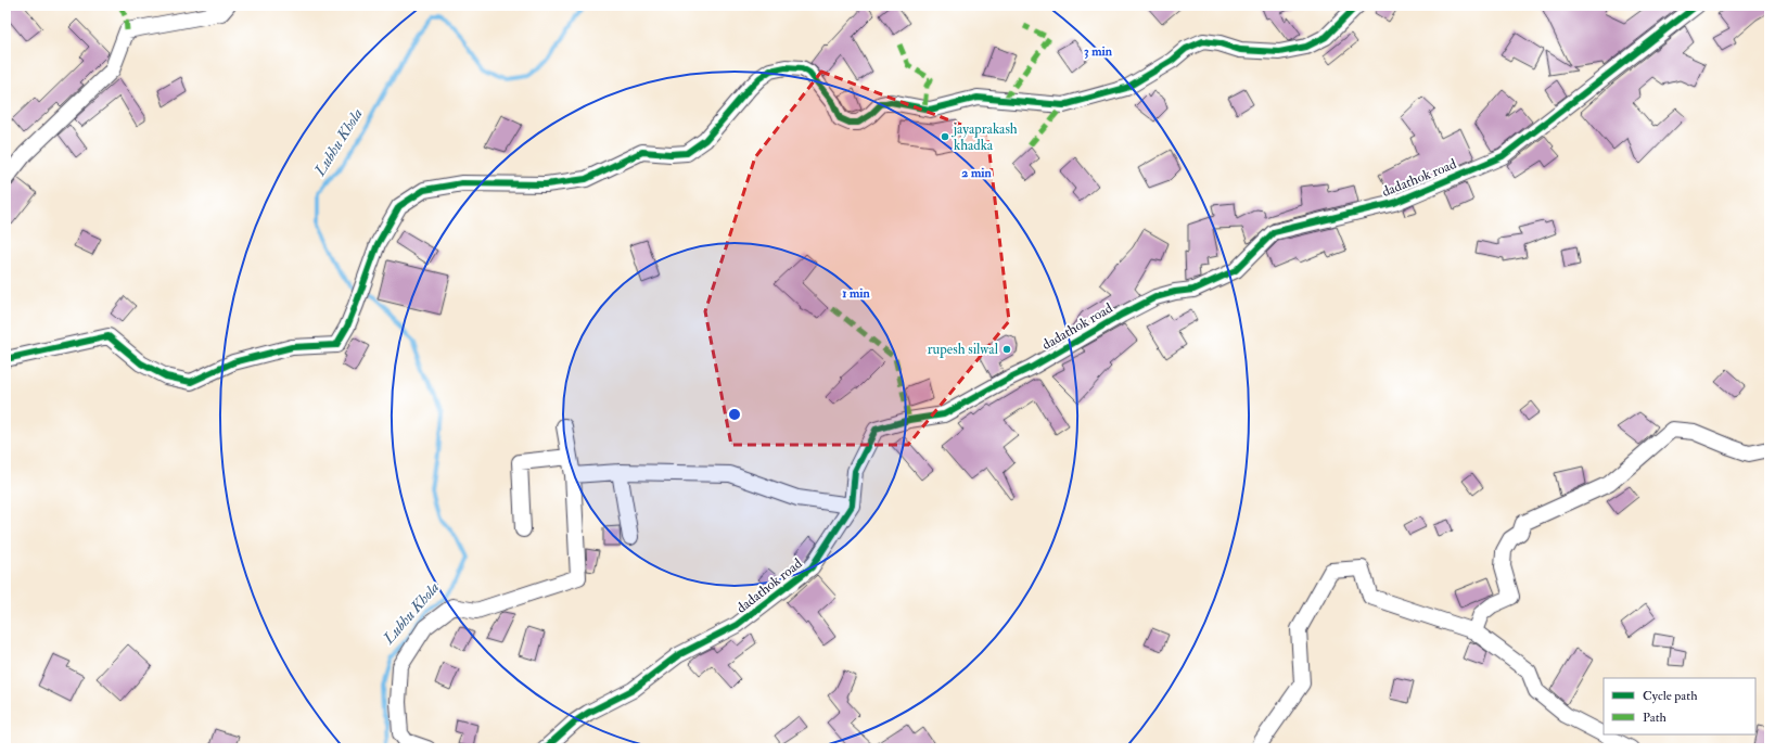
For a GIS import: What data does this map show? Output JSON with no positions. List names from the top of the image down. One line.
{"streets":{"street":["dadathok road"]},"water":["Lubhu Khola"],"places":["jayaprakash khadka","rupesh silwal"],"legend":["Cycle path","Path"],"rings":["3 min","2 min","1 min"]}
